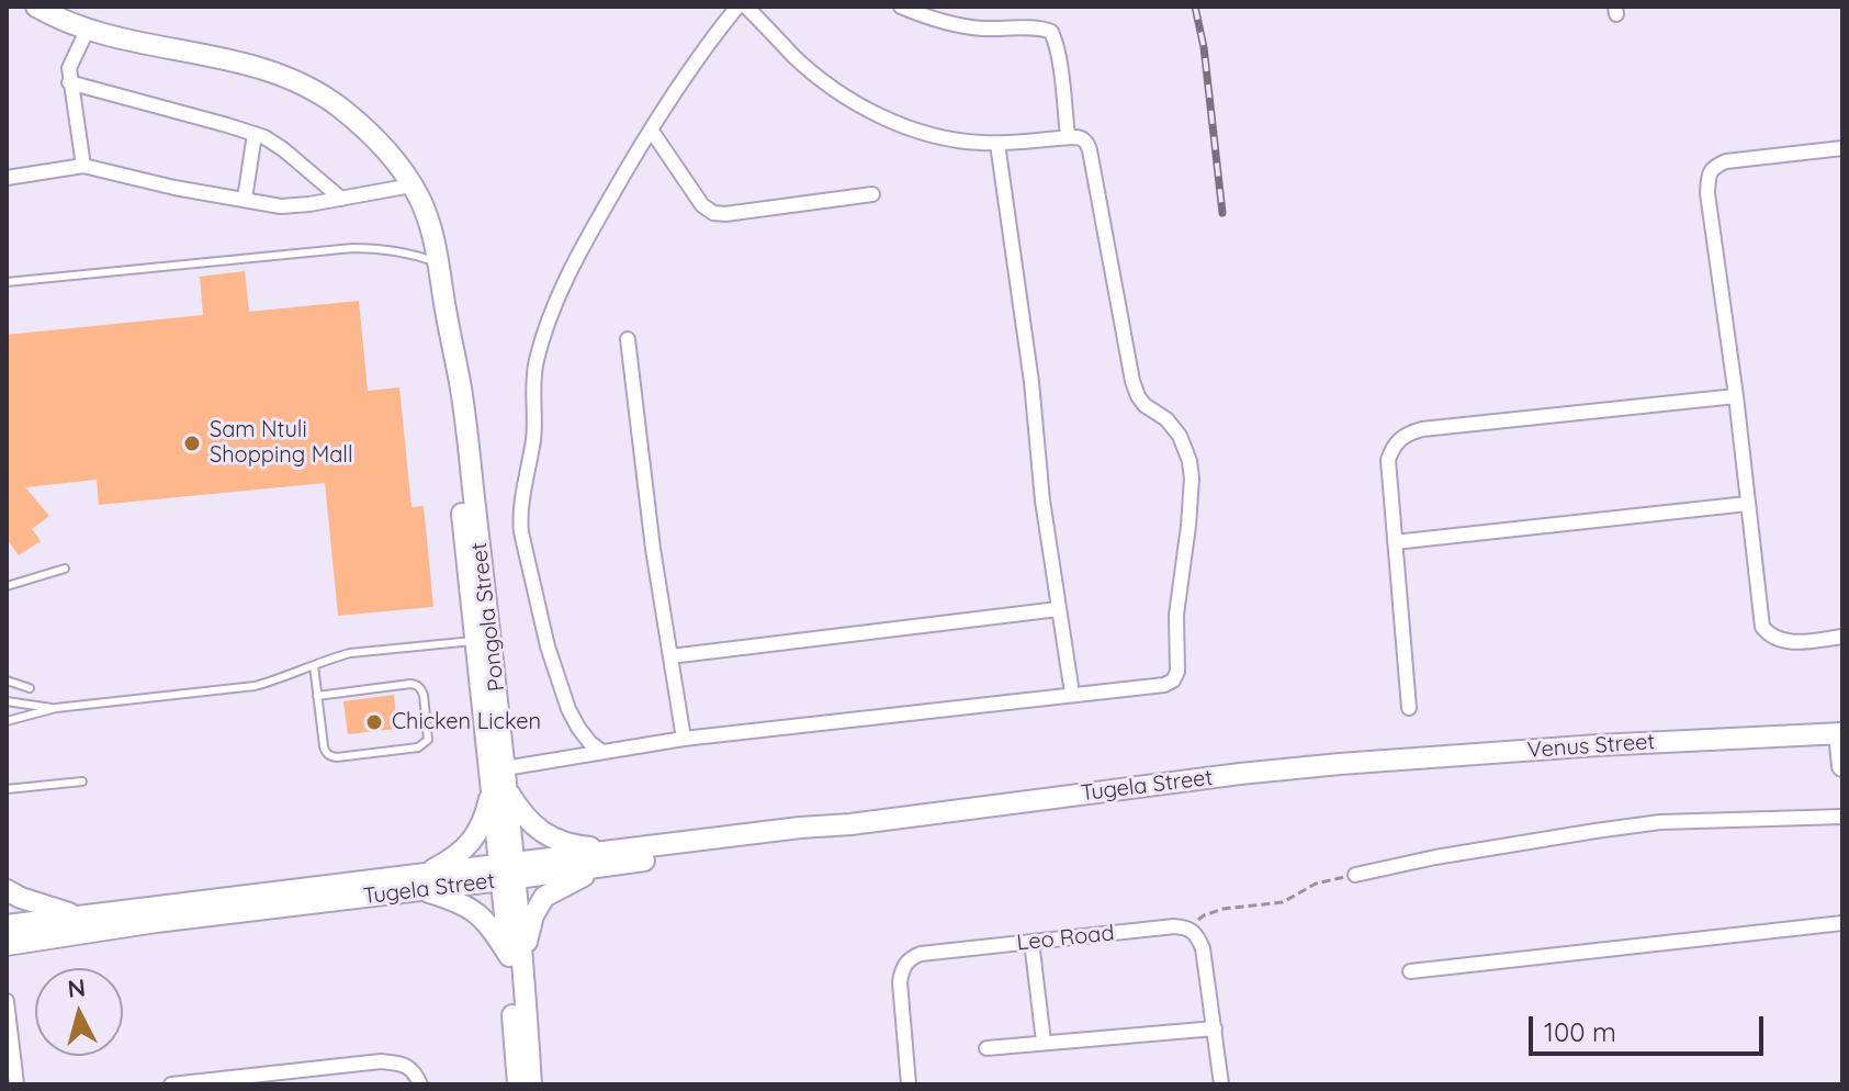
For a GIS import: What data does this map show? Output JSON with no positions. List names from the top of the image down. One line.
{"streets":{"street":["Pongola Street","Venus Street","Tugela Street","Leo Road"]},"crossings":[["Pongola Street","Tugela Street"],["Venus Street","Tugela Street"]],"places":["Sam Ntuli Shopping Mall","Chicken Licken"],"scale_bar":"100 m","north":"top"}
